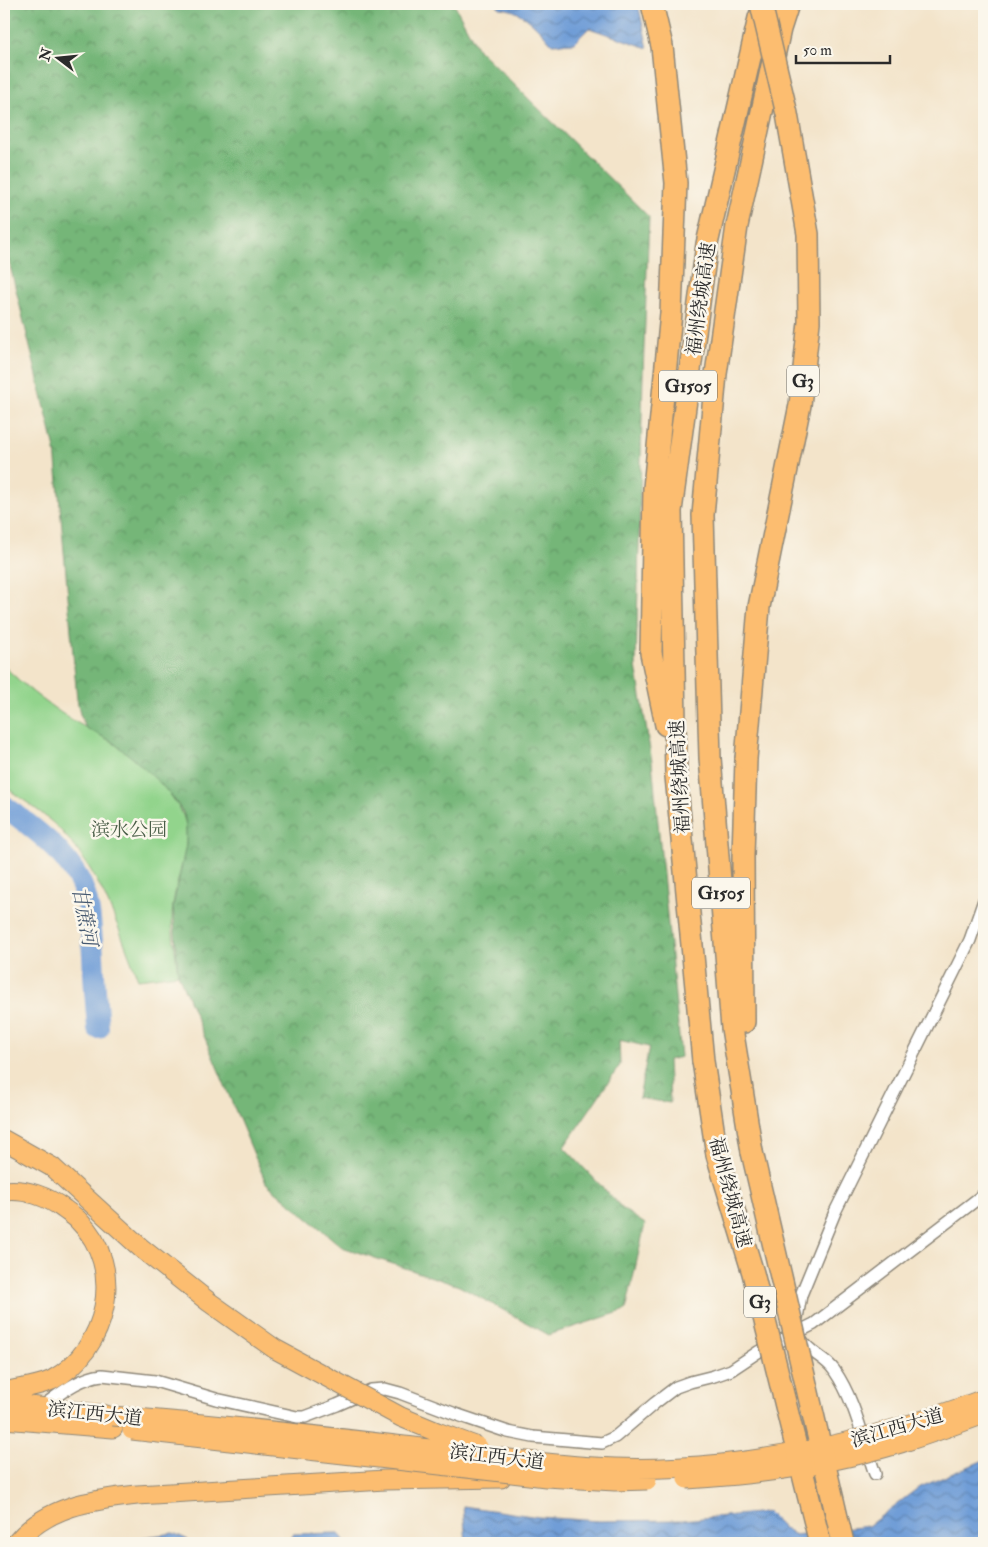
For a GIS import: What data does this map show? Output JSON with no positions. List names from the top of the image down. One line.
{"streets":{"highway":["福州绕城高速","G3","G1505"],"main road":["滨江西大道"]},"crossings":[["福州绕城高速","G3"]],"water":["甘蔗河"],"parks":["滨水公园"],"scale_bar":"50 m","north":"left"}
